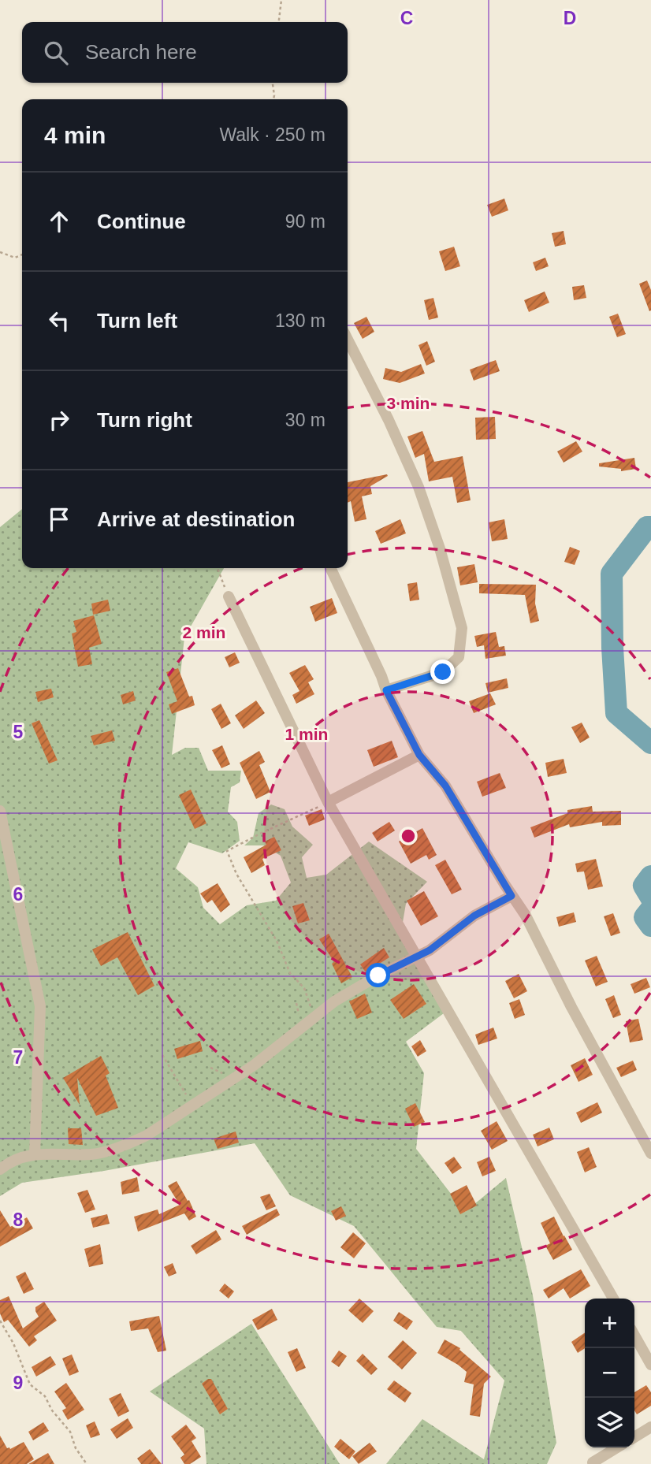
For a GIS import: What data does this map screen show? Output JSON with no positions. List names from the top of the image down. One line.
{"page":{"search":"Search here","heading":["4 min","Walk · 250 m"],"list":[["Continue","90 m"],["Turn left","130 m"],["Turn right","30 m"],"Arrive at destination"],"map_buttons":["+","−"]},"grid":{"columns":["C","D"],"rows":["5","6","7","8","9"]},"rings":["3 min","2 min","1 min"]}
